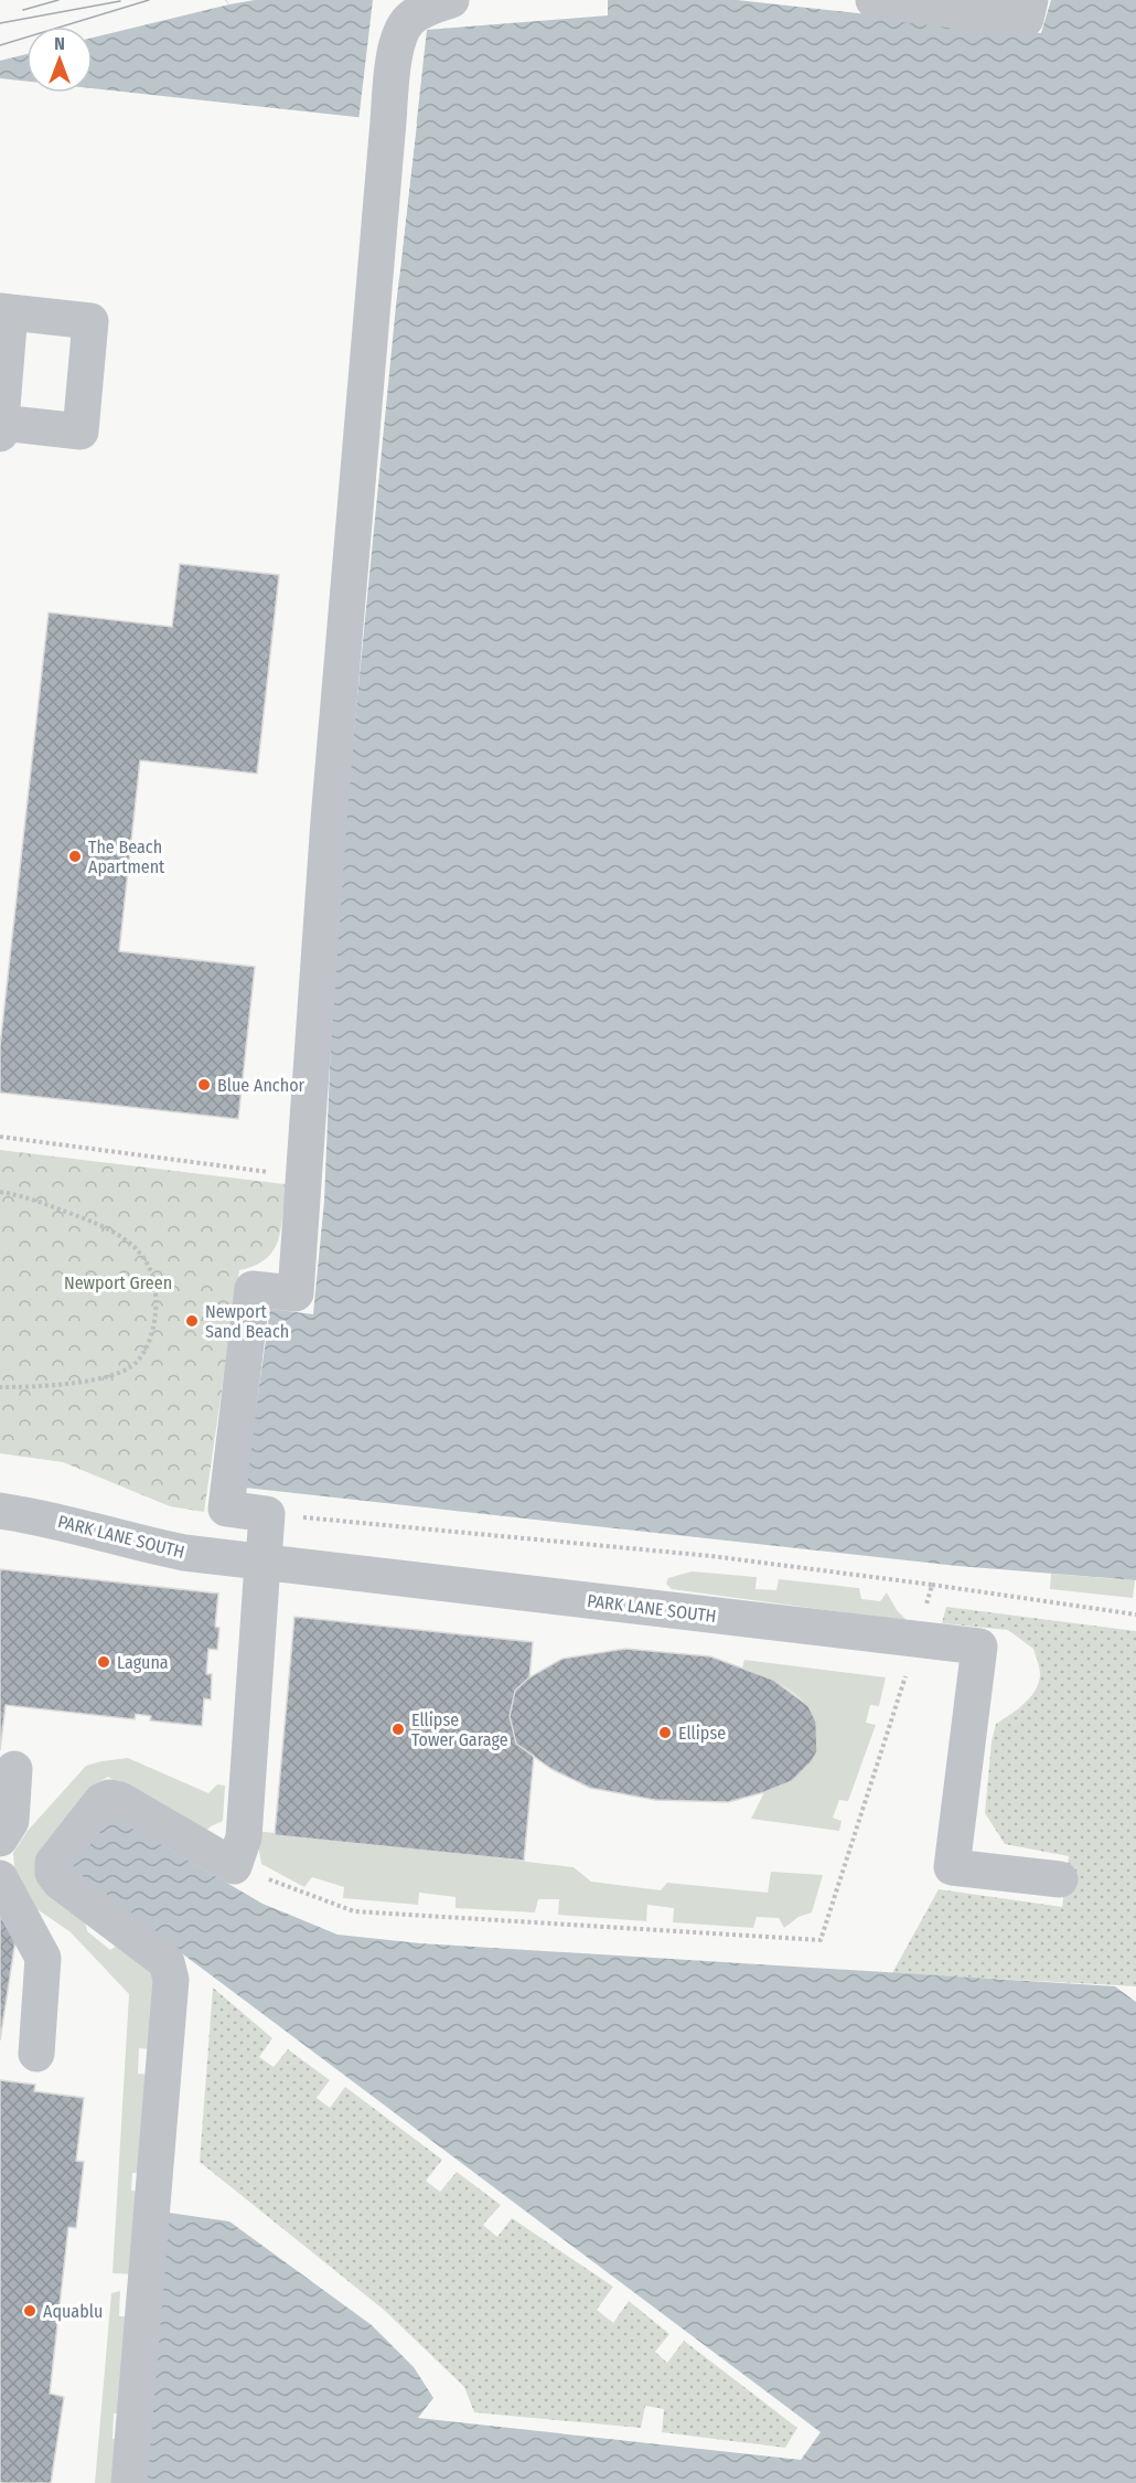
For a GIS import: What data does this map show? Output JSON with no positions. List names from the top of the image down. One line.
{"streets":{"street":["PARK LANE SOUTH"]},"parks":["Newport Green"],"places":["The Beach Apartment","Blue Anchor","Newport Sand Beach","Laguna","Ellipse Tower Garage","Ellipse","Aquablu"],"north":"top"}
